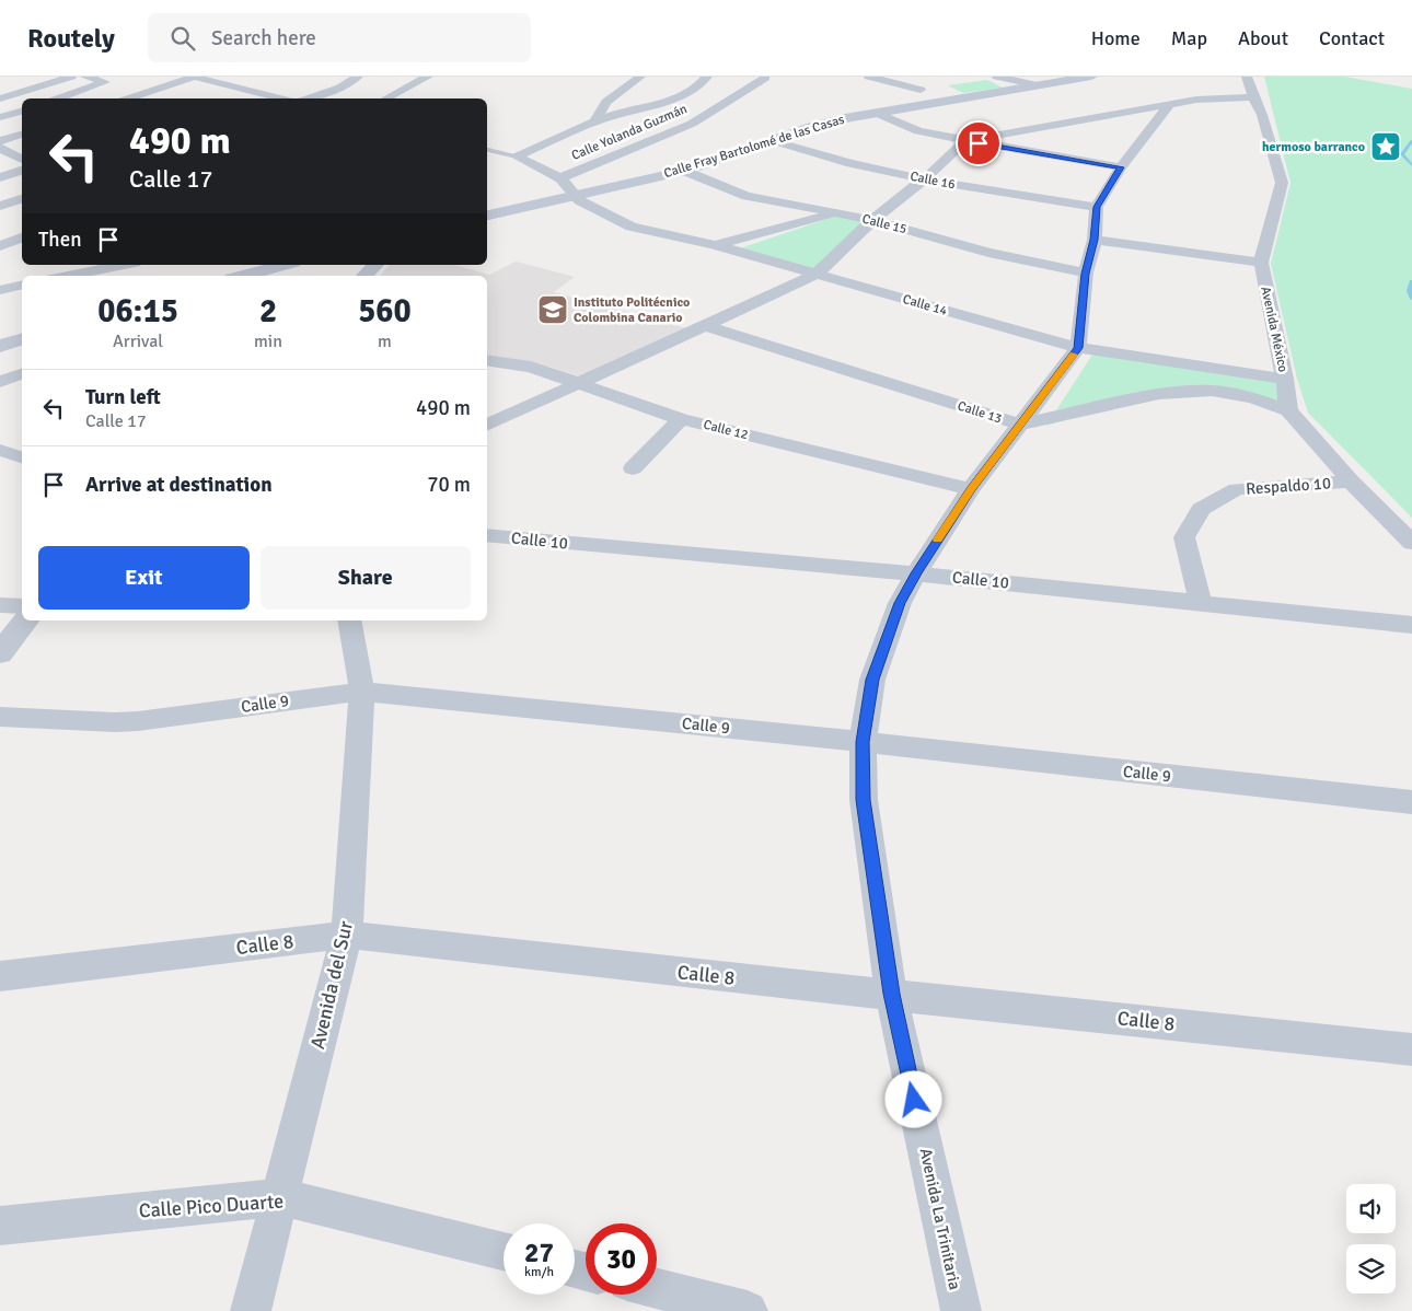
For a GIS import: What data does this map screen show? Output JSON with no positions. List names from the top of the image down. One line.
{"streets":{"main road":["Calle Fray Bartolomé de las Casas"],"street":["Calle Yolanda Guzmán","Calle 16","Calle 15","Calle 14","Avenida México","Calle 13","Calle 12","Respaldo 10","Calle 10","Calle 9","Calle 8","Avenida del Sur","Calle Pico Duarte","Avenida La Trinitaria"]},"crossings":[["Calle Yolanda Guzmán","Calle 14"],["Calle Fray Bartolomé de las Casas","Calle 16"],["Calle Fray Bartolomé de las Casas","Calle 15"],["Calle Fray Bartolomé de las Casas","Calle 14"],["Calle 14","Avenida México"],["Calle 14","Avenida La Trinitaria"],["Avenida México","Calle 13"],["Calle 13","Avenida La Trinitaria"],["Calle 12","Avenida La Trinitaria"],["Respaldo 10","Calle 10"],["Calle 10","Avenida La Trinitaria"],["Calle 9","Avenida del Sur"],["Calle 9","Avenida La Trinitaria"],["Calle 8","Avenida del Sur"],["Calle 8","Avenida La Trinitaria"],["Avenida del Sur","Calle Pico Duarte"]],"places":{"place":["hermoso barranco"],"school or university":["Instituto Politécnico Colombina Canario"]},"page":{"header":"Routely","search":"Search here","nav":["Home","Map","About","Contact"],"turn":["490 m","Calle 17"],"then":"Then","eta":["06:15","Arrival","2","min","560","m"],"list":[{"name":"Turn left","note":"Calle 17","value":"490 m"},{"name":"Arrive at destination","value":"70 m"}],"buttons":["Exit","Share"],"speed":"27 km/h","limit":"30"}}
